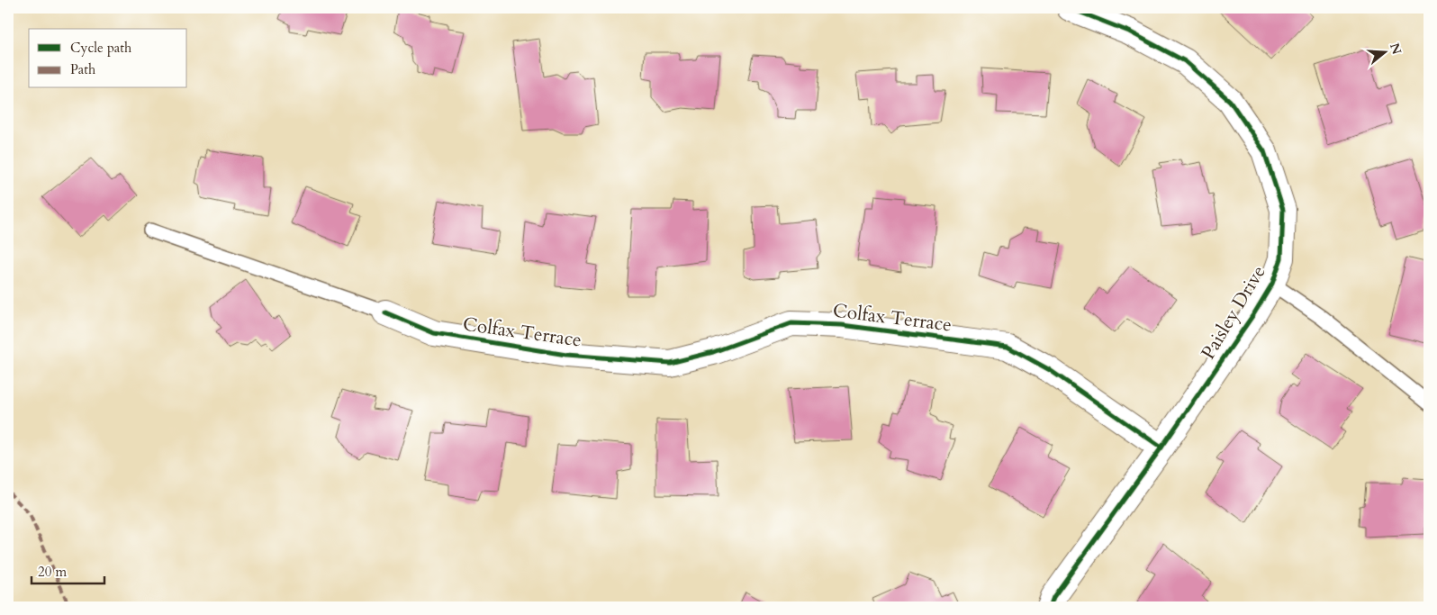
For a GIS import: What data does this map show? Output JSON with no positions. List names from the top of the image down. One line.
{"streets":{"street":["Paisley Drive","Colfax Terrace"]},"crossings":[["Paisley Drive","Colfax Terrace"]],"legend":["Cycle path","Path"],"scale_bar":"20 m","north":"right"}
